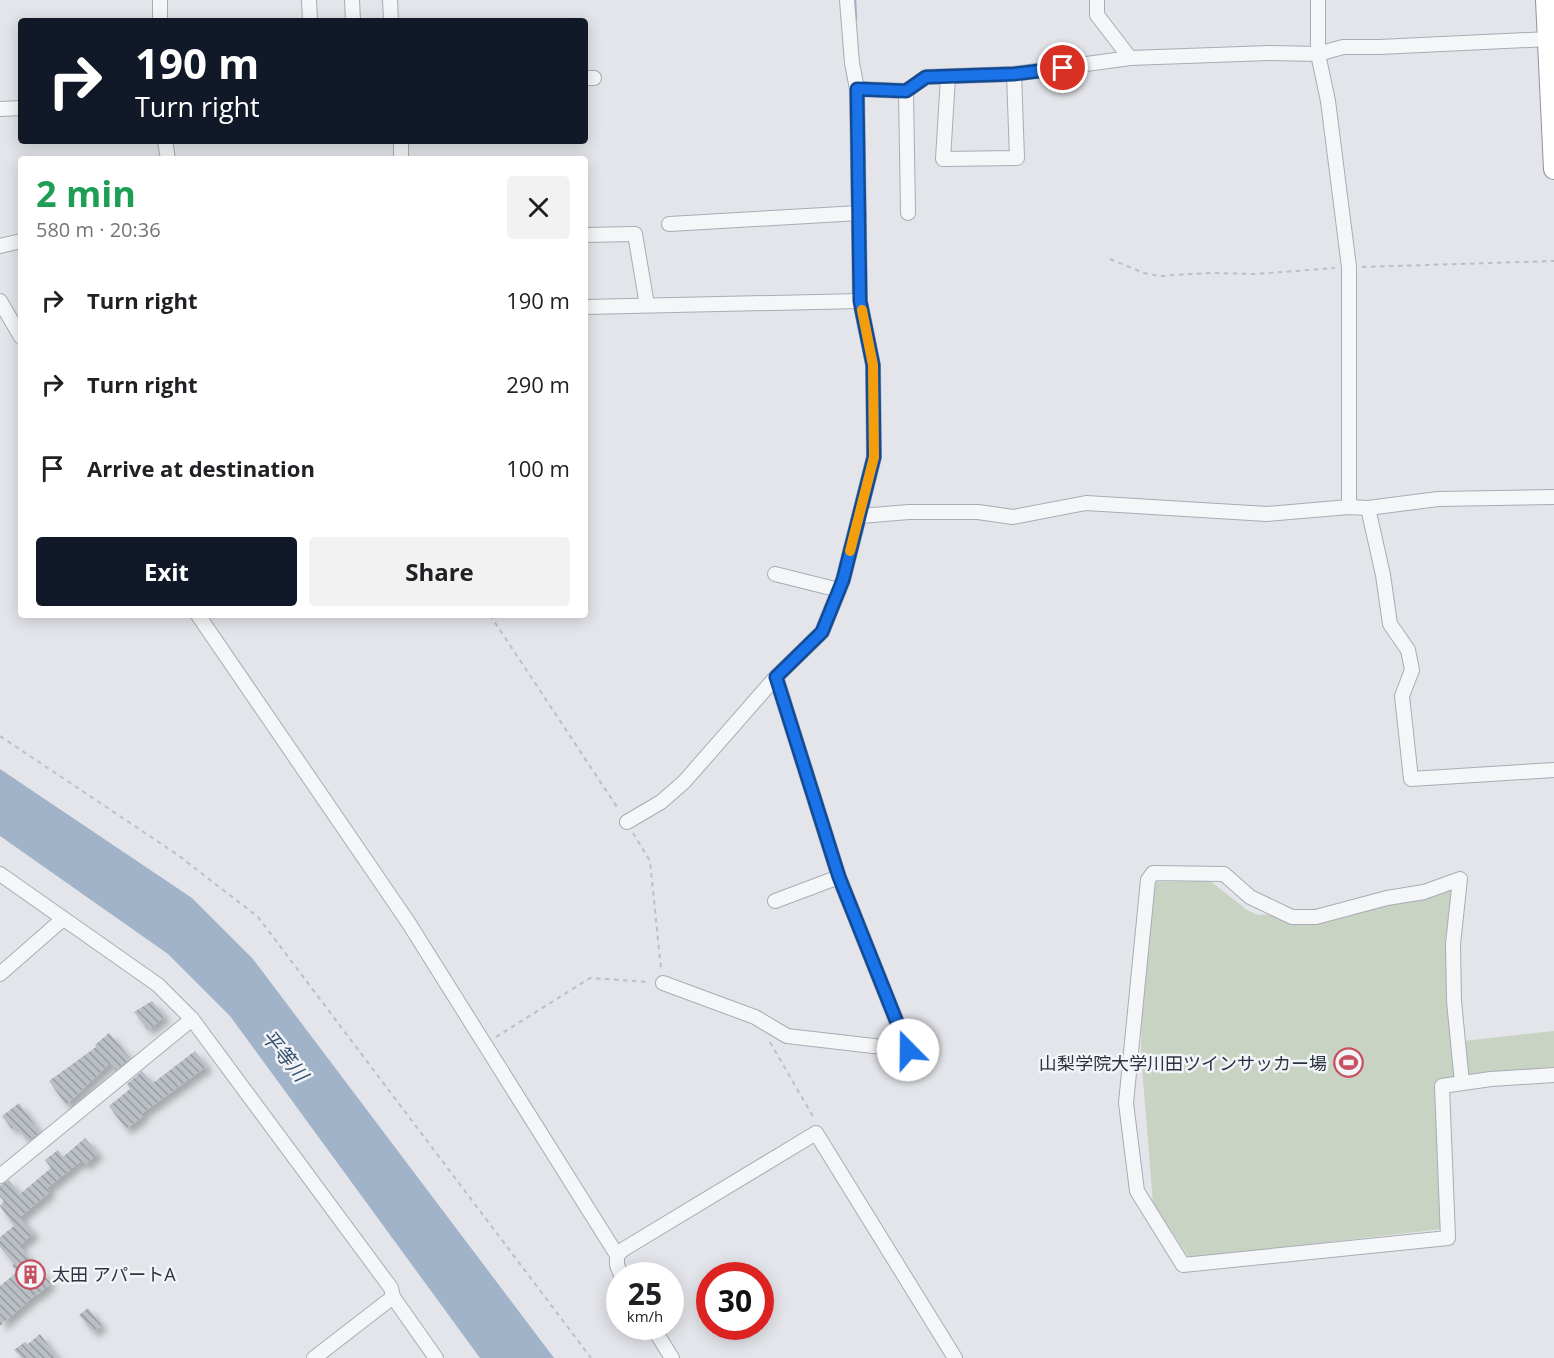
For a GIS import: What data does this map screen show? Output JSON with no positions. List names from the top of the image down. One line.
{"water":["平等川"],"places":{"sports":["山梨学院大学川田ツインサッカー場"],"building":["太田 アパートA"]},"page":{"turn":["190 m","Turn right"],"heading":["2 min","580 m · 20:36"],"list":[{"name":"Turn right","value":"190 m"},{"name":"Turn right","value":"290 m"},{"name":"Arrive at destination","value":"100 m"}],"buttons":["Exit","Share"],"speed":"25 km/h","limit":"30"}}
